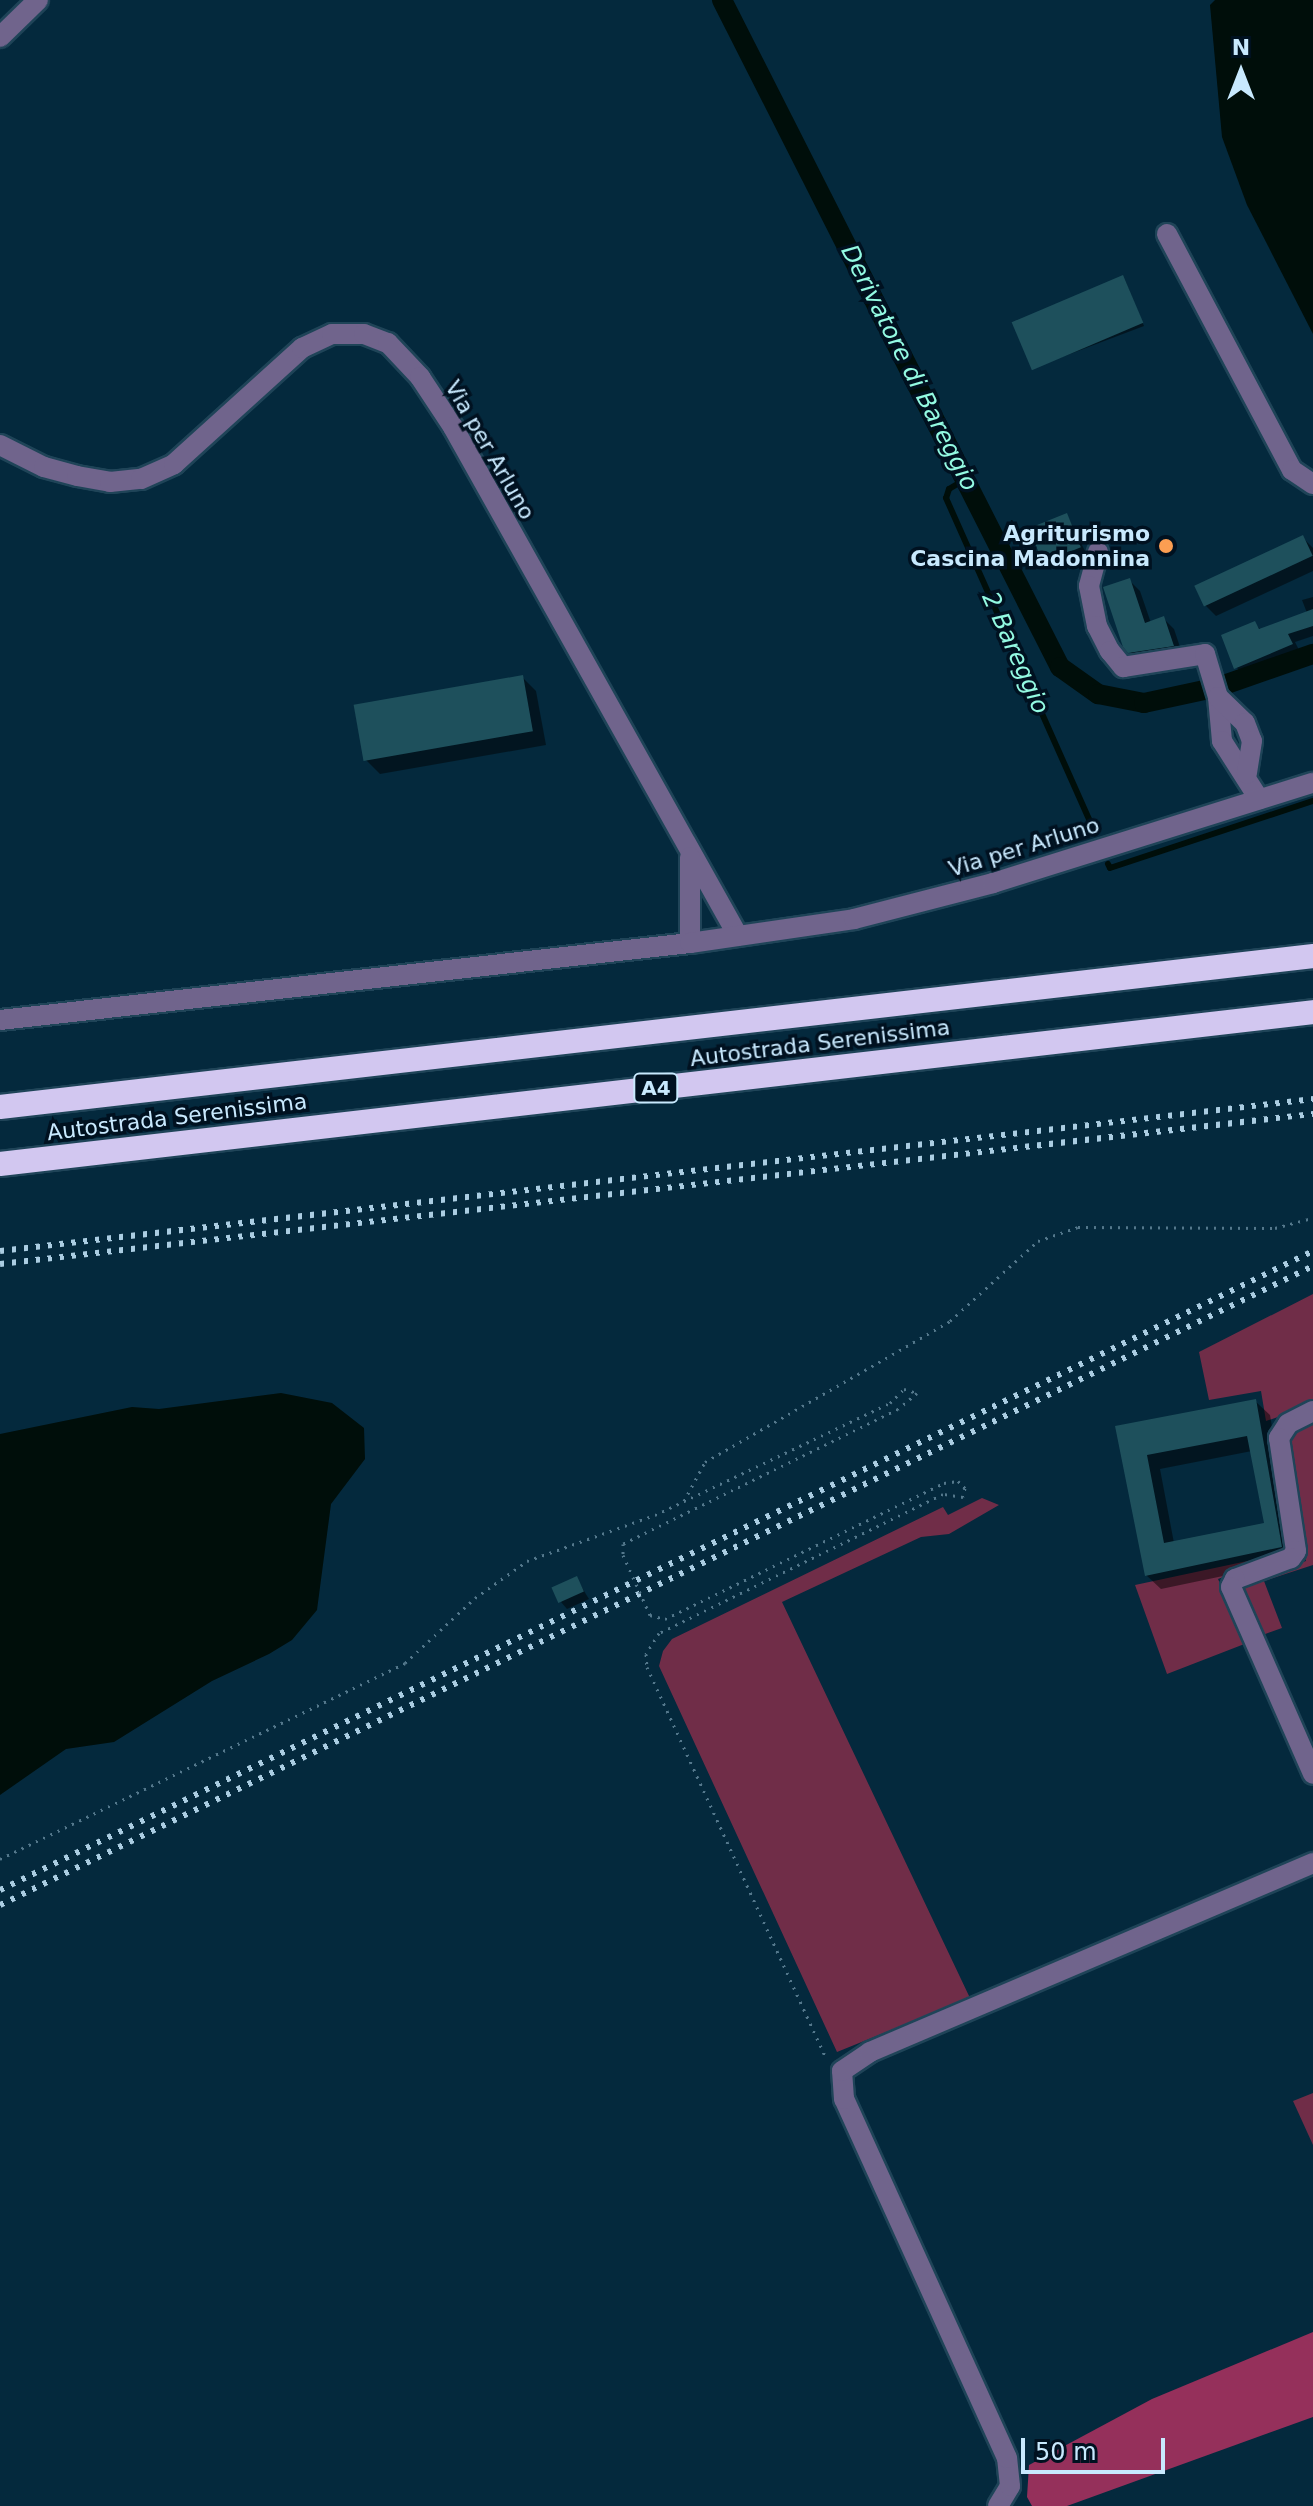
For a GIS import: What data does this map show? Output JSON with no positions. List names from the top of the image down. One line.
{"streets":{"highway":["Autostrada Serenissima","A4"],"street":["Via per Arluno"]},"water":["Derivatore di Bareggio","2 Bareggio"],"places":["Agriturismo Cascina Madonnina"],"scale_bar":"50 m","north":"top"}
